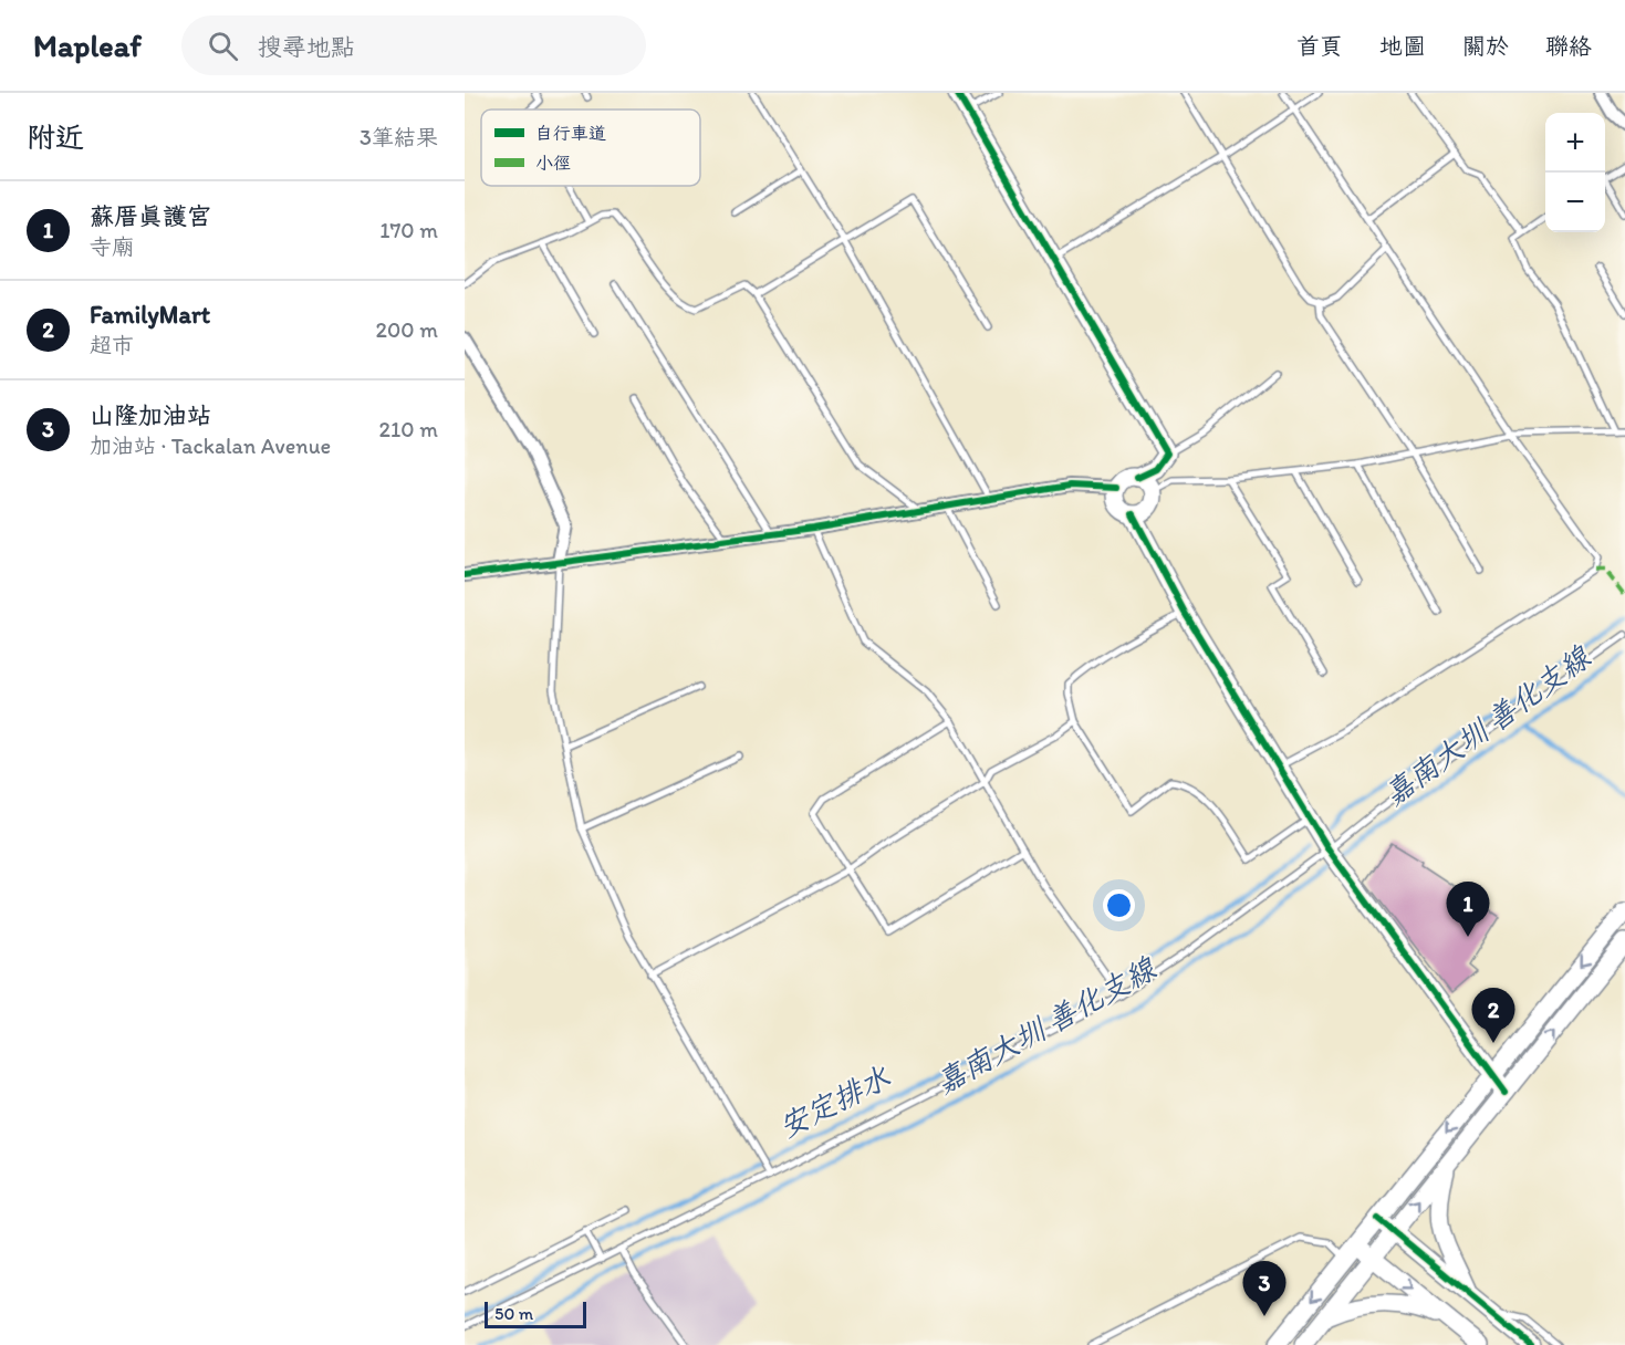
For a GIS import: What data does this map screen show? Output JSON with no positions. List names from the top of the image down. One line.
{"water":["嘉南大圳 善化支線","安定排水"],"legend":["自行車道","小徑"],"scale_bar":"50 m","page":{"header":"Mapleaf","search":"搜尋地點","nav":["首頁","地圖","關於","聯絡"],"heading":["附近","3筆結果"],"map_buttons":["+","−"],"list":[{"mark":"1","name":"蘇厝真護宮","note":"寺廟","value":"170 m"},{"mark":"2","name":"FamilyMart","note":"超市","value":"200 m"},{"mark":"3","name":"山隆加油站","note":"加油站 · Tackalan Avenue","value":"210 m"}],"pins":["1","2","3"],"scale":"50 m"}}
